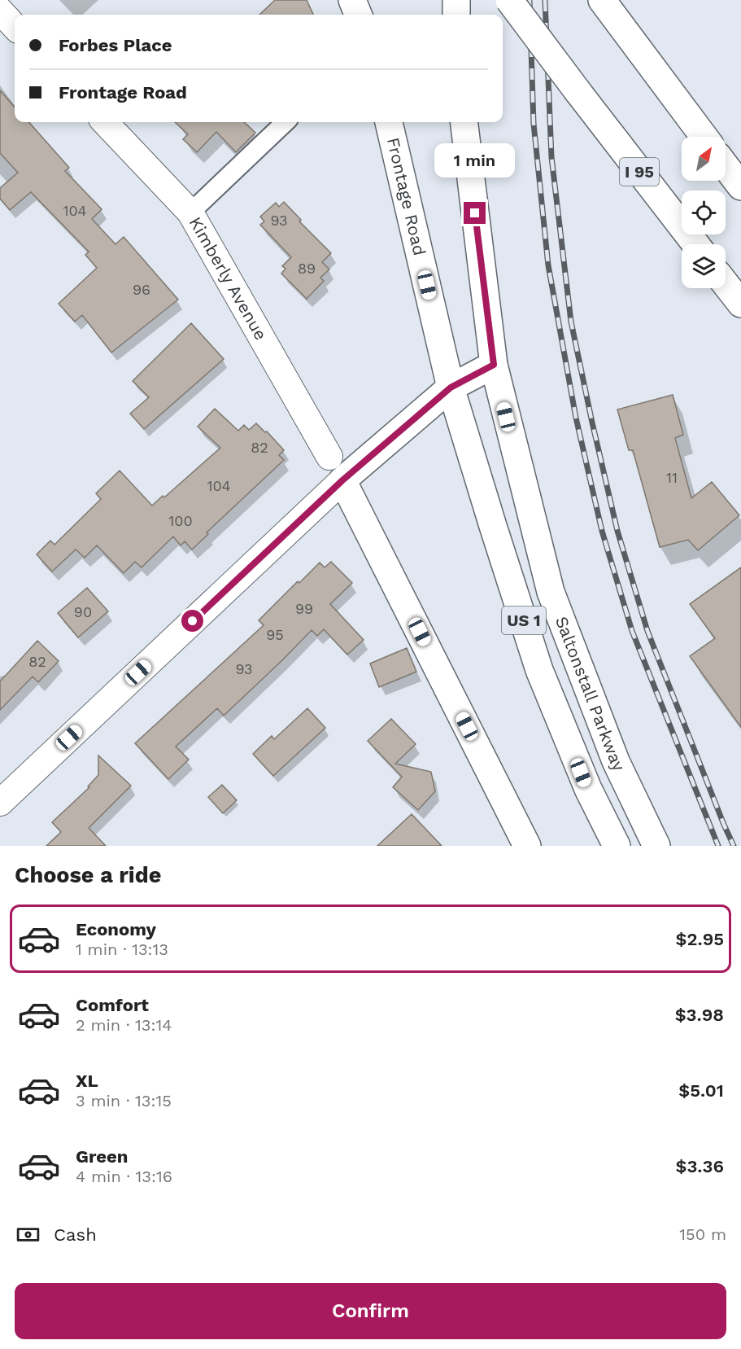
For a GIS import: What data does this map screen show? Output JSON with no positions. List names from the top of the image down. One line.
{"streets":{"main road":["I 95","Frontage Road","US 1","Saltonstall Parkway"],"street":["Kimberly Avenue"]},"crossings":[["Frontage Road","Saltonstall Parkway"],["US 1","Saltonstall Parkway"]],"house_numbers":["104","93","89","96","82","11","104","100","99","90","95","82","93"],"north":"top right","page":{"banner":["Forbes Place","Frontage Road"],"bubble":"1 min","heading":"Choose a ride","list":[{"name":"Economy","note":"1 min · 13:13","value":"$2.95"},{"name":"Comfort","note":"2 min · 13:14","value":"$3.98"},{"name":"XL","note":"3 min · 13:15","value":"$5.01"},{"name":"Green","note":"4 min · 13:16","value":"$3.36"}],"pay":["Cash","150 m"],"buttons":"Confirm"}}
